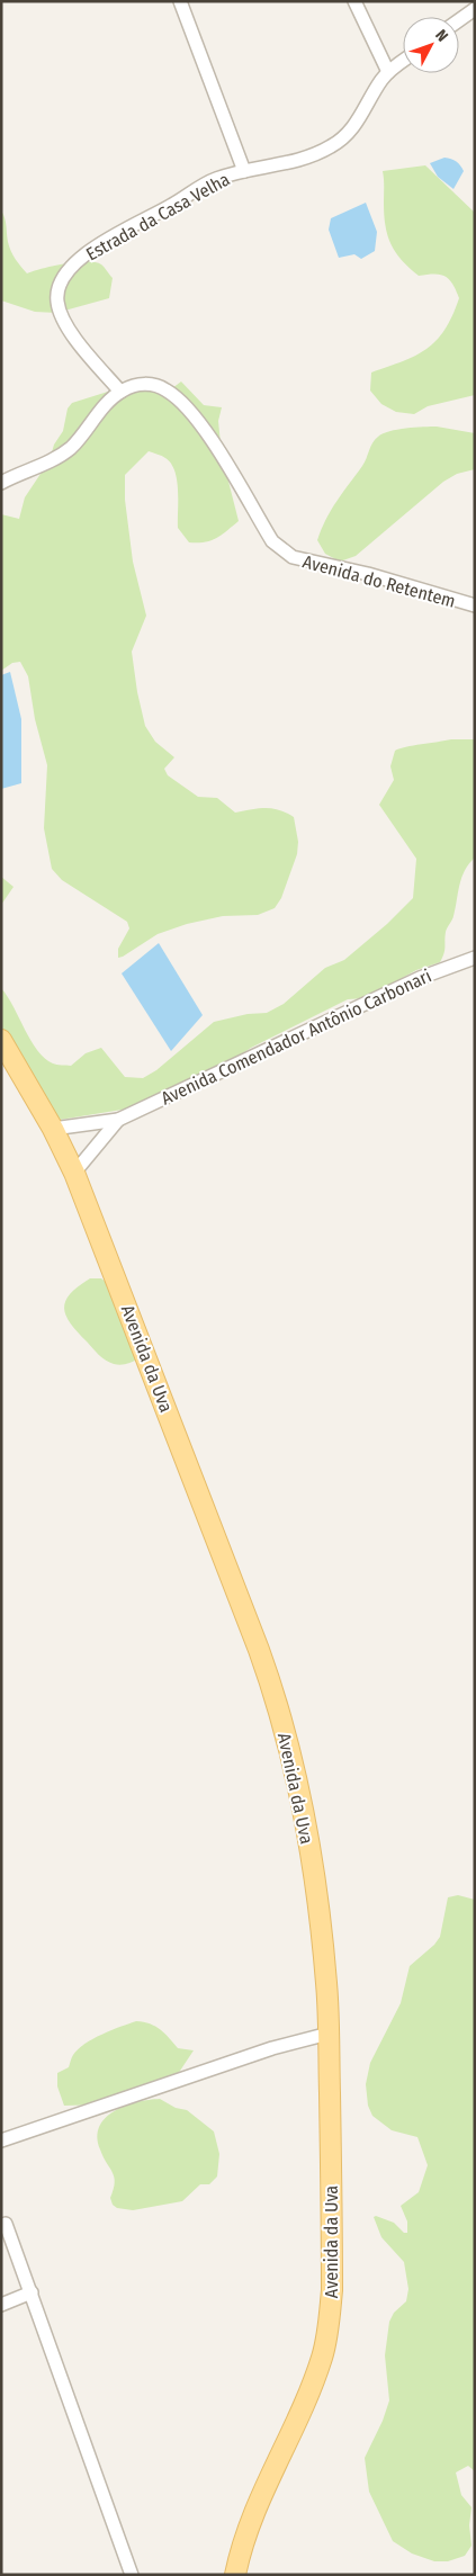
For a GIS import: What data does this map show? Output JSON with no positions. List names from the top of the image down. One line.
{"streets":{"main road":["Avenida da Uva"],"street":["Estrada da Casa Velha","Avenida do Retentem","Avenida Comendador Antônio Carbonari"]},"crossings":[["Estrada da Casa Velha","Avenida do Retentem"],["Avenida Comendador Antônio Carbonari","Avenida da Uva"]],"north":"top right"}
